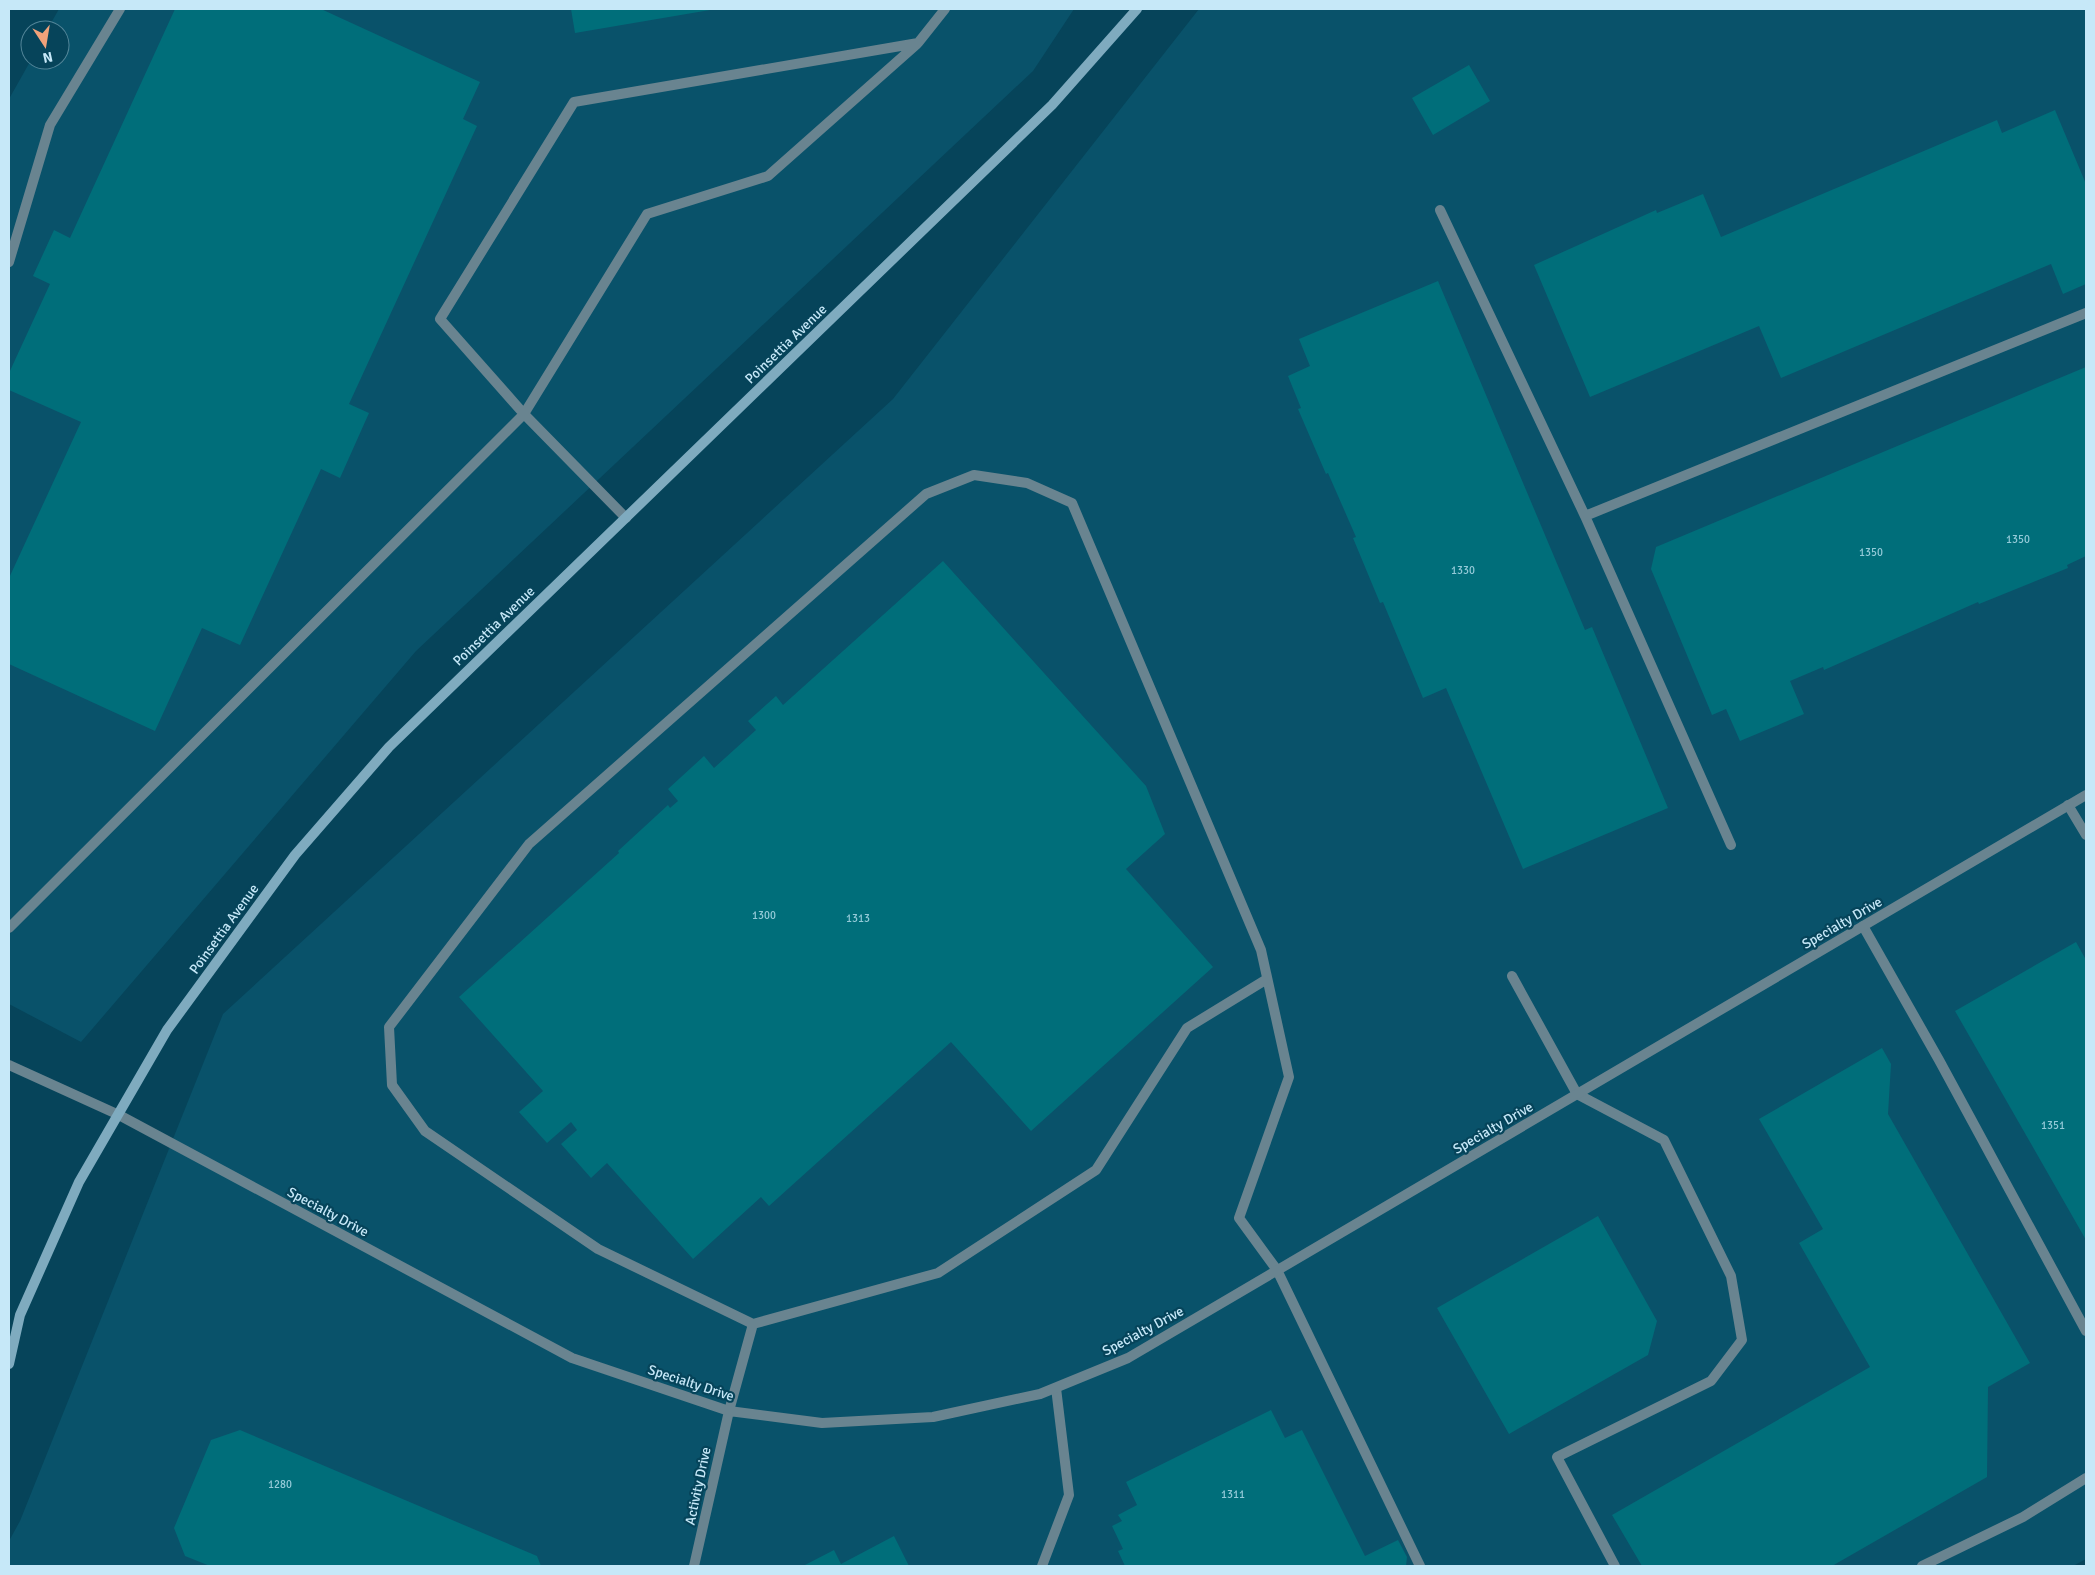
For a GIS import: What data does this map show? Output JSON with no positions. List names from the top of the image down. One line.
{"streets":{"main road":["Poinsettia Avenue"],"street":["Specialty Drive","Activity Drive"]},"crossings":[["Poinsettia Avenue","Specialty Drive"],["Specialty Drive","Activity Drive"]],"house_numbers":["1350","1350","1330","1300","1313","1351","1280","1311"],"north":"bottom"}
